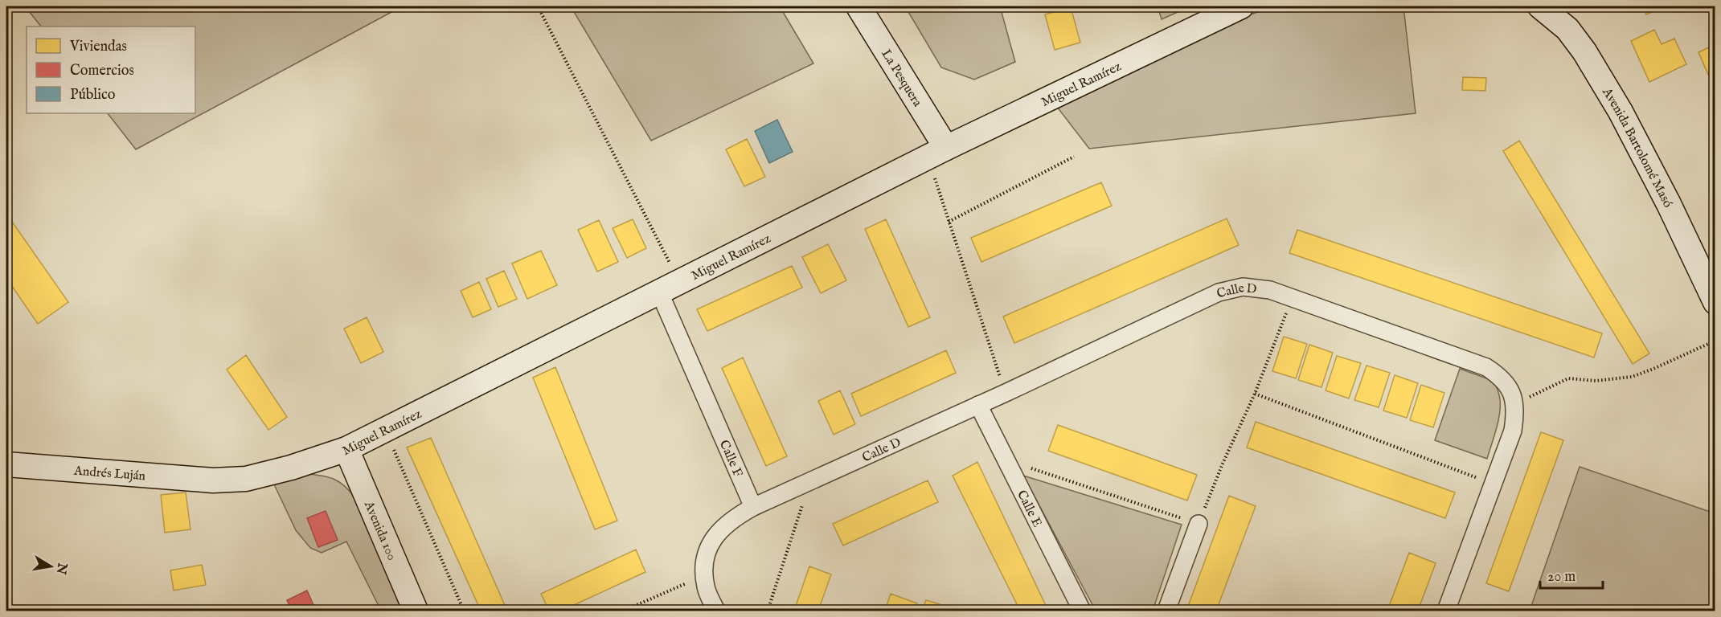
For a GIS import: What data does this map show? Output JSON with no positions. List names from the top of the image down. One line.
{"streets":{"street":["La Pesquera","Miguel Ramírez","Avenida Bartolomé Masó","Calle D","Calle F","Andrés Luján","Calle E","Avenida 100"]},"crossings":[["La Pesquera","Miguel Ramírez"],["Miguel Ramírez","Calle F"],["Miguel Ramírez","Andrés Luján"],["Miguel Ramírez","Avenida 100"],["Calle D","Calle F"],["Calle D","Calle E"]],"legend":["Viviendas","Comercios","Público"],"scale_bar":"20 m","north":"right"}
